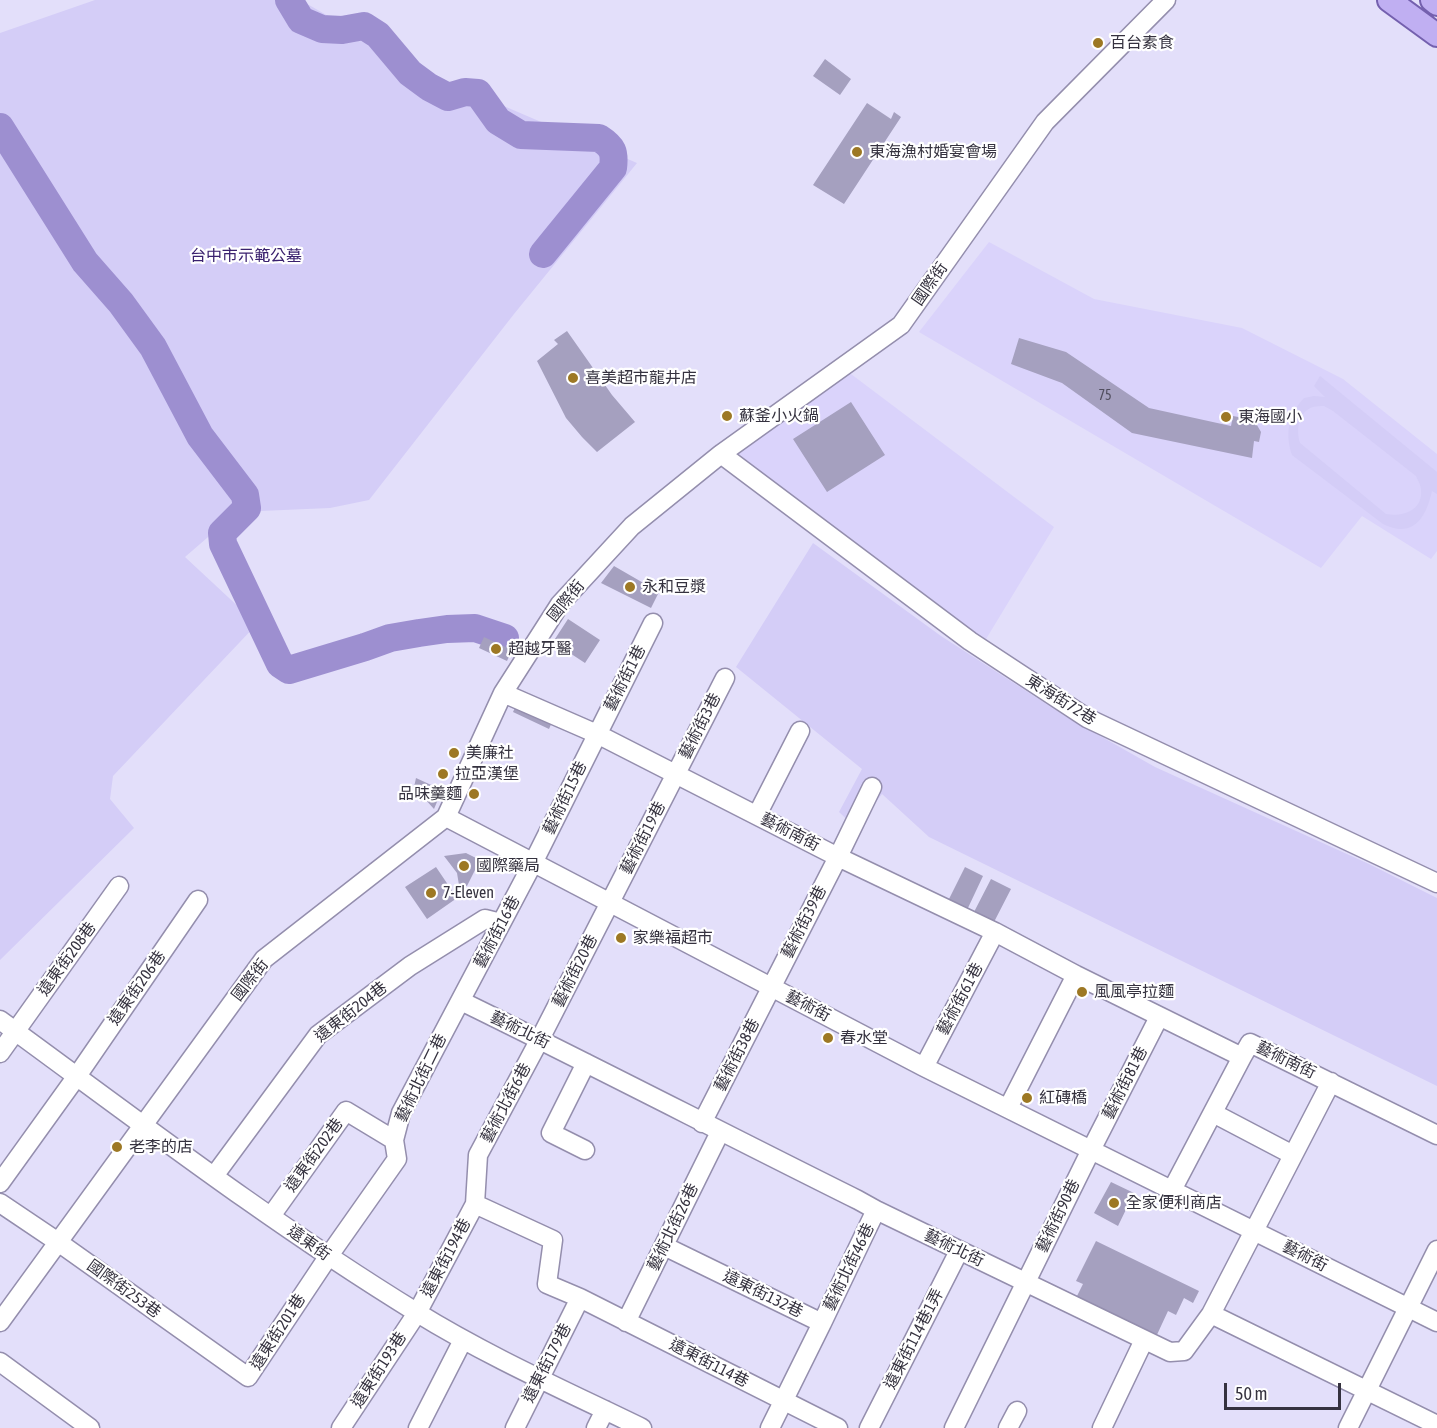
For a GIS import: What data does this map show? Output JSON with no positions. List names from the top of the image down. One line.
{"streets":{"street":["國際街","藝術街1巷","東海街72巷","藝術街3巷","藝術街15巷","藝術南街","藝術街19巷","藝術街39巷","藝術街16巷","遠東街208巷","藝術街20巷","遠東街206巷","藝術街61巷","藝術街","遠東街204巷","藝術北街","藝術街38巷","藝術北街二巷","藝術街81巷","藝術北街6巷","遠東街202巷","藝術街90巷","藝術北街26巷","遠東街","遠東街194巷","藝術北街46巷","國際街253巷","遠東街132巷","遠東街201巷","遠東街114巷1弄","遠東街179巷","遠東街114巷","遠東街193巷"]},"crossings":[["國際街","東海街72巷"],["國際街","藝術南街"],["國際街","藝術街"],["國際街","遠東街"],["國際街","國際街253巷"],["藝術街1巷","藝術街15巷"],["藝術街1巷","藝術南街"],["藝術街3巷","藝術南街"],["藝術街3巷","藝術街19巷"],["藝術街15巷","藝術南街"],["藝術街15巷","藝術街16巷"],["藝術街15巷","藝術街"],["藝術南街","藝術街19巷"],["藝術南街","藝術街39巷"],["藝術南街","藝術街61巷"],["藝術南街","藝術北街"],["藝術南街","藝術街81巷"],["藝術街19巷","藝術街20巷"],["藝術街19巷","藝術街"],["藝術街39巷","藝術街"],["藝術街39巷","藝術街38巷"],["藝術街16巷","藝術街"],["藝術街16巷","遠東街204巷"],["藝術街16巷","藝術北街"],["藝術街16巷","藝術北街二巷"],["遠東街208巷","遠東街"],["藝術街20巷","藝術街"],["藝術街20巷","藝術北街"],["藝術街20巷","藝術北街6巷"],["遠東街206巷","遠東街"],["藝術街61巷","藝術街"],["藝術街","藝術北街"],["藝術街","藝術街38巷"],["藝術街","藝術街81巷"],["藝術街","藝術街90巷"],["遠東街204巷","遠東街"],["藝術北街","藝術街38巷"],["藝術北街","藝術北街二巷"],["藝術北街","藝術北街6巷"],["藝術北街","藝術街90巷"],["藝術北街","藝術北街26巷"],["藝術北街","藝術北街46巷"],["藝術北街","遠東街114巷1弄"],["藝術北街二巷","遠東街202巷"],["藝術北街二巷","遠東街"],["藝術北街二巷","遠東街201巷"],["藝術街81巷","藝術街90巷"],["藝術北街6巷","遠東街194巷"],["藝術北街6巷","遠東街114巷"],["遠東街202巷","遠東街"],["藝術北街26巷","遠東街132巷"],["藝術北街26巷","遠東街114巷"],["遠東街","遠東街194巷"],["遠東街","遠東街201巷"],["遠東街","遠東街179巷"],["遠東街","遠東街193巷"],["遠東街194巷","遠東街114巷"],["遠東街194巷","遠東街193巷"],["藝術北街46巷","遠東街132巷"],["國際街253巷","遠東街201巷"],["遠東街132巷","遠東街114巷"],["遠東街179巷","遠東街114巷"]],"parks":["台中市示範公墓"],"places":["百台素食","東海漁村婚宴會場","喜美超市龍井店","蘇釜小火鍋","東海國小","永和豆漿","超越牙醫","美廉社","拉亞漢堡","品味羹麵","國際藥局","7-Eleven","家樂福超市","風風亭拉麵","春水堂","紅磚橋","老李的店","全家便利商店"],"house_numbers":["75"],"scale_bar":"50 m"}
